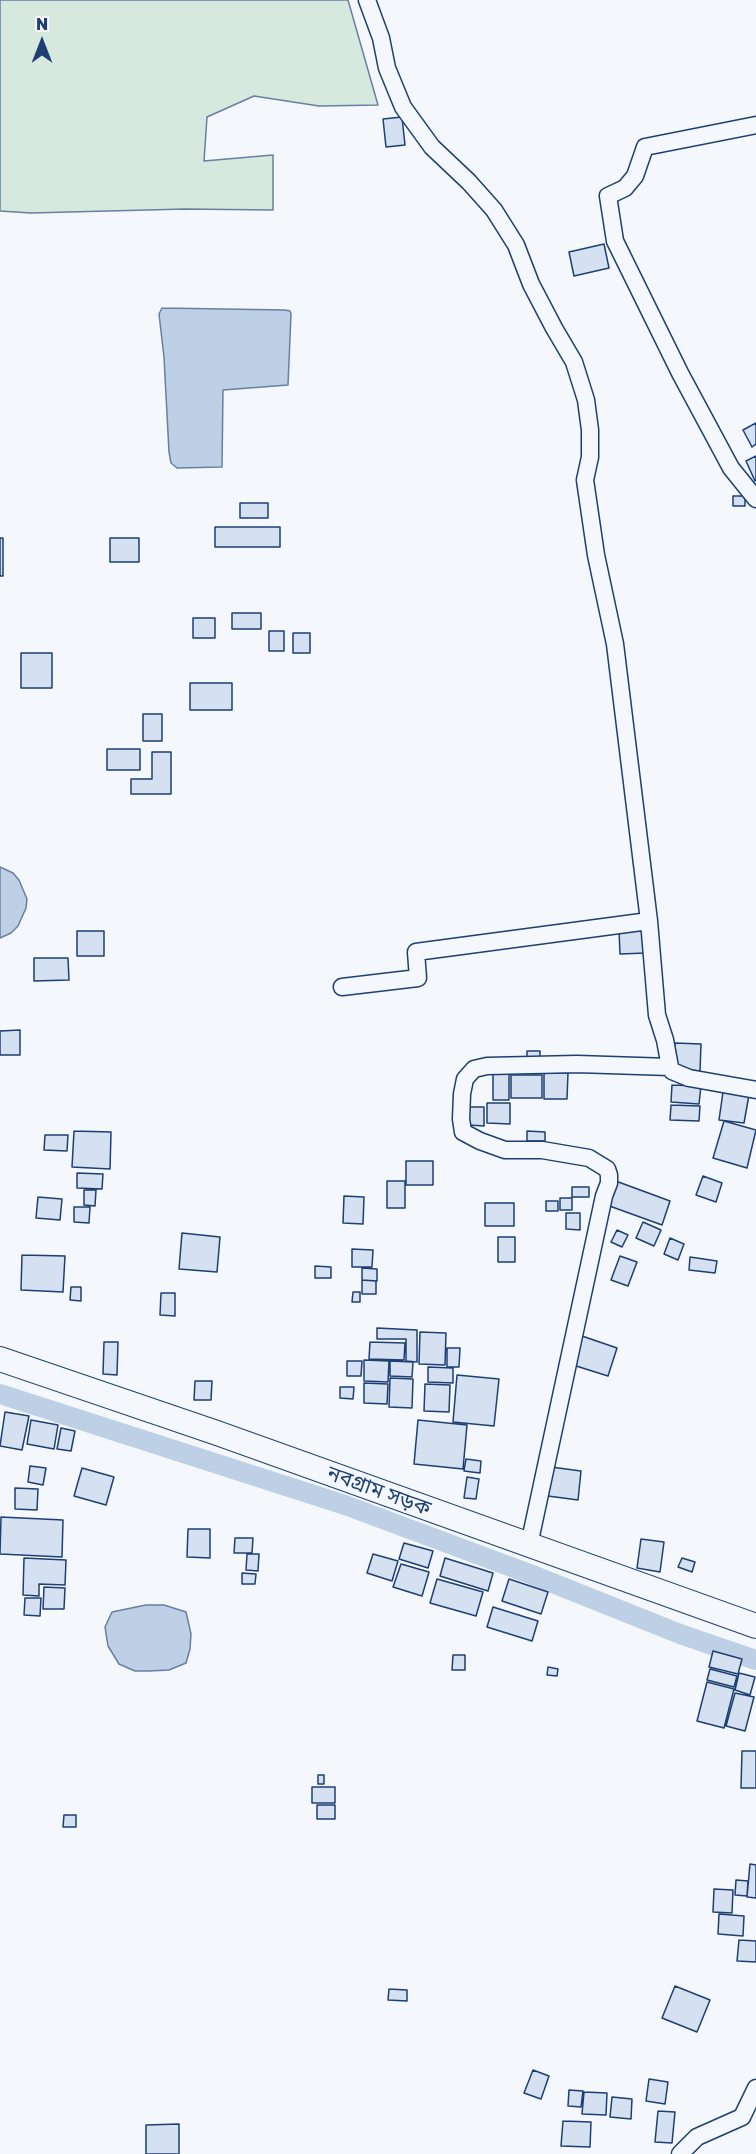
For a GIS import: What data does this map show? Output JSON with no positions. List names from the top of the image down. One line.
{"streets":{"main road":["নবগ্রাম সড়ক"]},"north":"top"}
